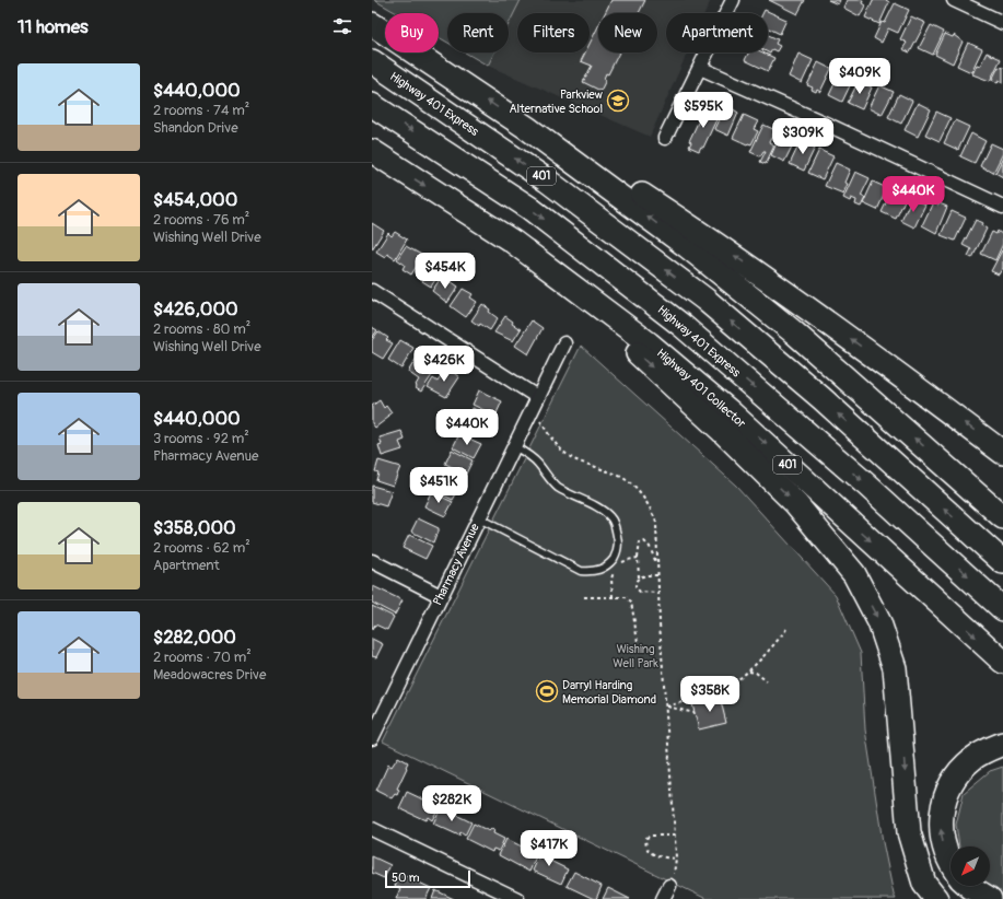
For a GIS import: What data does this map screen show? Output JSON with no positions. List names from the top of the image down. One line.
{"streets":{"highway":["Highway 401 Express","401","Highway 401 Collector"],"street":["Pharmacy Avenue"]},"parks":["Wishing Well Park"],"places":{"school or university":["Parkview Alternative School"],"sports":["Darryl Harding Memorial Diamond"]},"scale_bar":"50 m","north":"bottom left","page":{"heading":"11 homes","chip":["Buy","Rent","Filters","New","Apartment"],"list":[{"name":"$440,000","note":"2 rooms · 74 m² · Shandon Drive"},{"name":"$454,000","note":"2 rooms · 76 m² · Wishing Well Drive"},{"name":"$426,000","note":"2 rooms · 80 m² · Wishing Well Drive"},{"name":"$440,000","note":"3 rooms · 92 m² · Pharmacy Avenue"},{"name":"$358,000","note":"2 rooms · 62 m² · Apartment"},{"name":"$282,000","note":"2 rooms · 70 m² · Meadowacres Drive"}],"price":["$409K","$595K","$309K","$440K","$454K","$426K","$440K","$451K","$358K","$282K","$417K"],"scale":"50 m"}}
